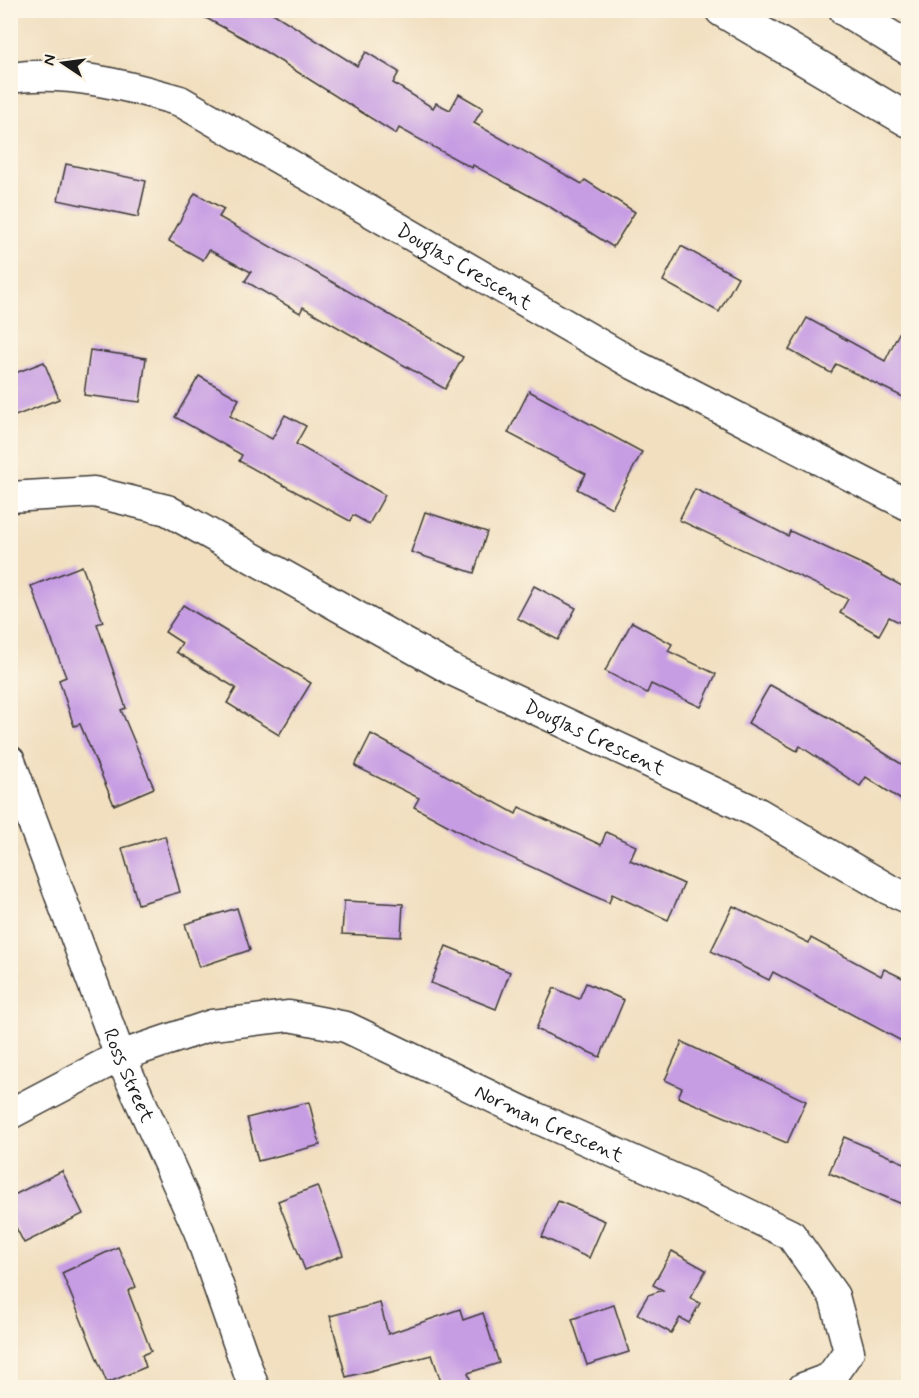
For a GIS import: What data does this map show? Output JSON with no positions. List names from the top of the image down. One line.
{"streets":{"street":["Douglas Crescent","Ross Street","Norman Crescent"]},"crossings":[["Ross Street","Norman Crescent"]],"north":"left"}
